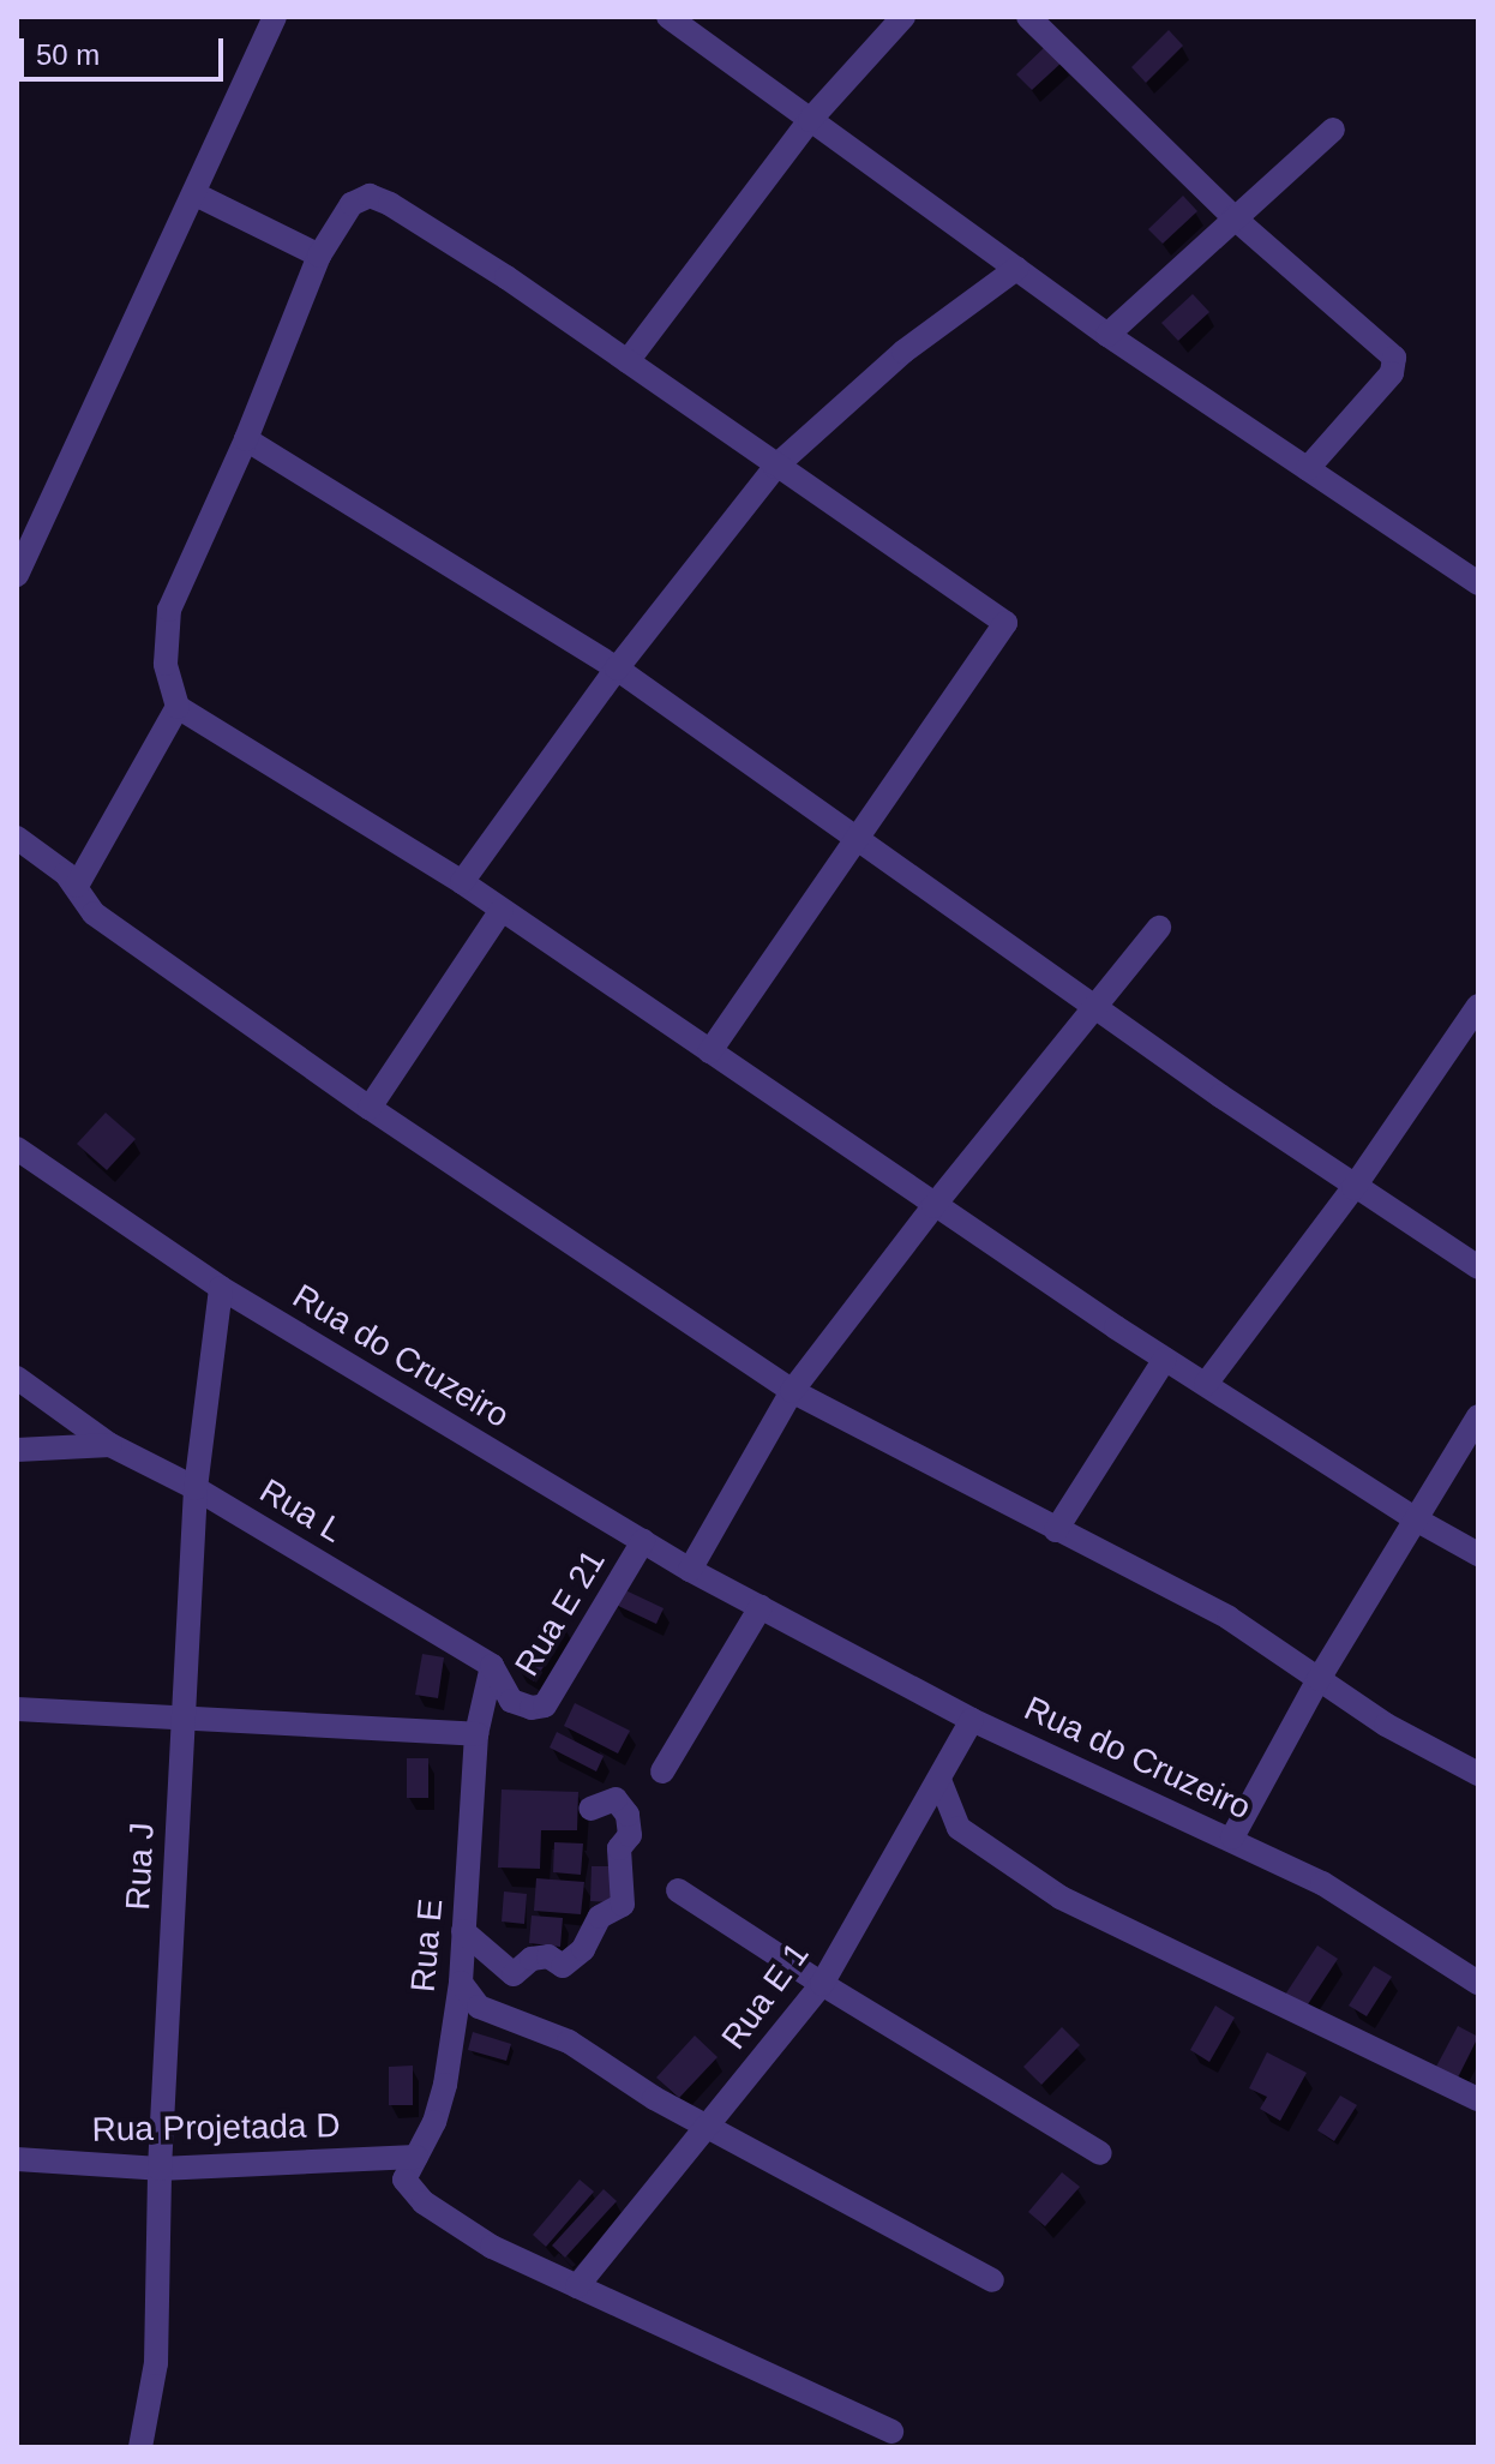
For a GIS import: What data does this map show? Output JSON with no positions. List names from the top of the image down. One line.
{"streets":{"street":["Rua do Cruzeiro","Rua L","Rua E 21","Rua J","Rua E","Rua E 1","Rua Projetada D"]},"crossings":[["Rua do Cruzeiro","Rua E 21"],["Rua do Cruzeiro","Rua J"],["Rua do Cruzeiro","Rua E 1"],["Rua L","Rua E 21"],["Rua L","Rua J"],["Rua J","Rua Projetada D"],["Rua E","Rua Projetada D"]],"scale_bar":"50 m"}
